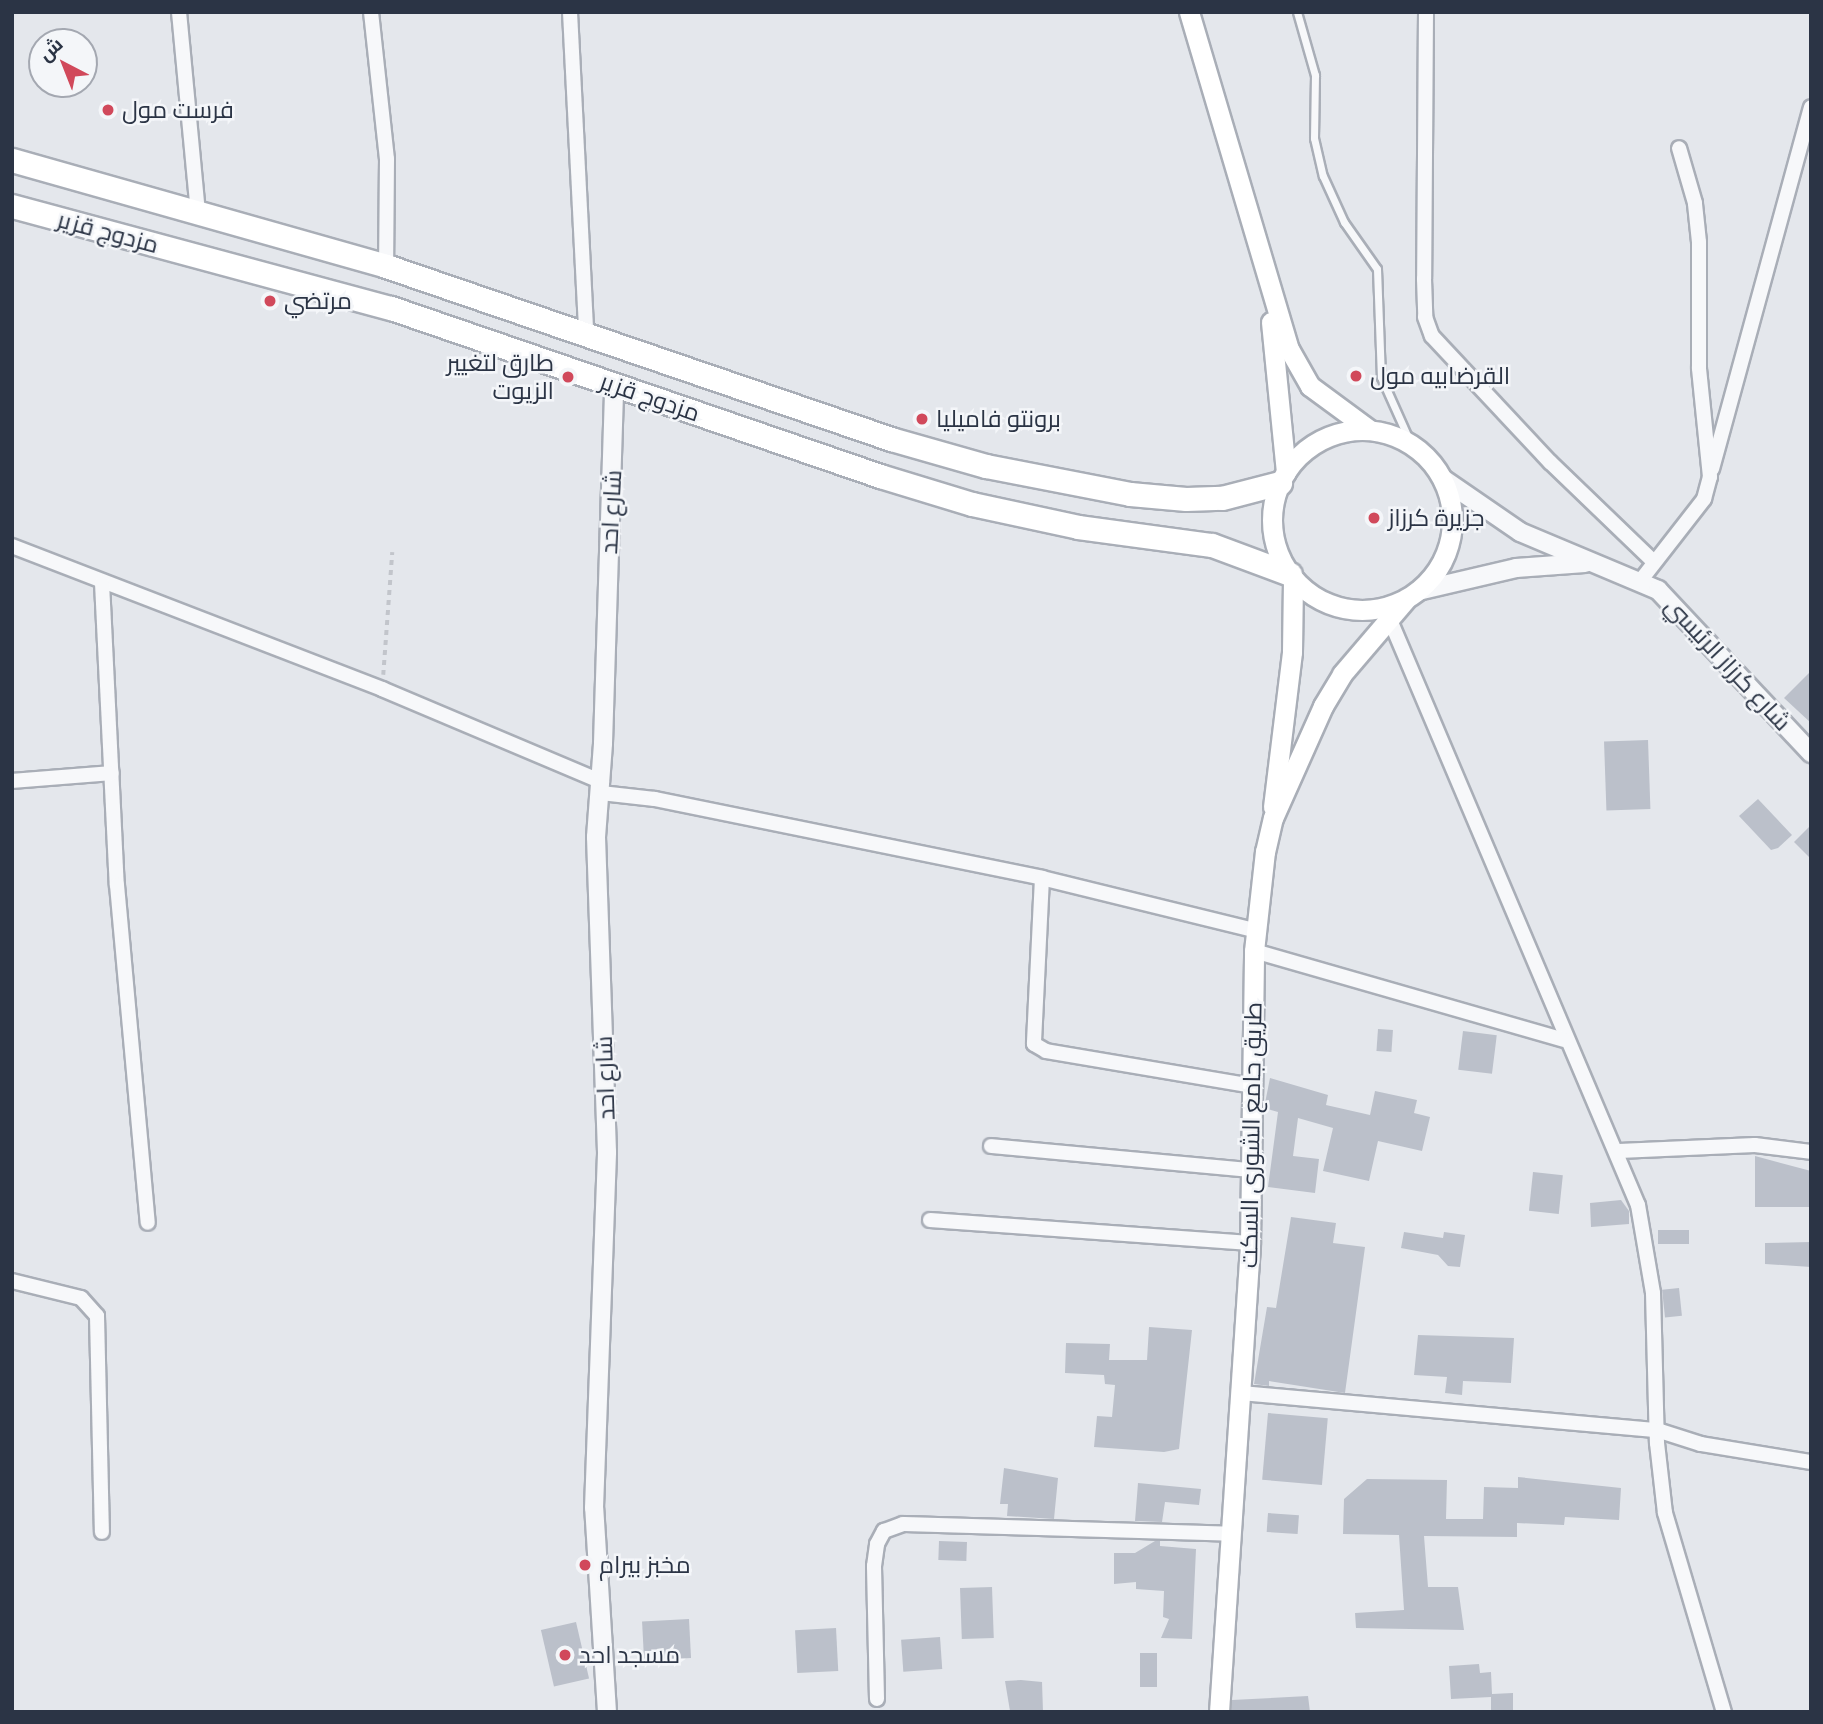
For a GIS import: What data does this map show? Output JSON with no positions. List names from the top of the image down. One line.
{"streets":{"main road":["مزدوج قزير","طريق جامع الشورى السكت"],"street":["شارع احد","شارع كرزاز الرئيسي"]},"crossings":[["مزدوج قزير","شارع احد"],["مزدوج قزير","شارع كرزاز الرئيسي"],["مزدوج قزير","طريق جامع الشورى السكت"],["شارع كرزاز الرئيسي","طريق جامع الشورى السكت"]],"places":["فرست مول","مرتضي","القرضابيه مول","طارق لتغيير الزيوت","برونتو فاميليا","جزيرة كرزاز","مخبز بيرام","مسجد احد"],"north":"top left"}
